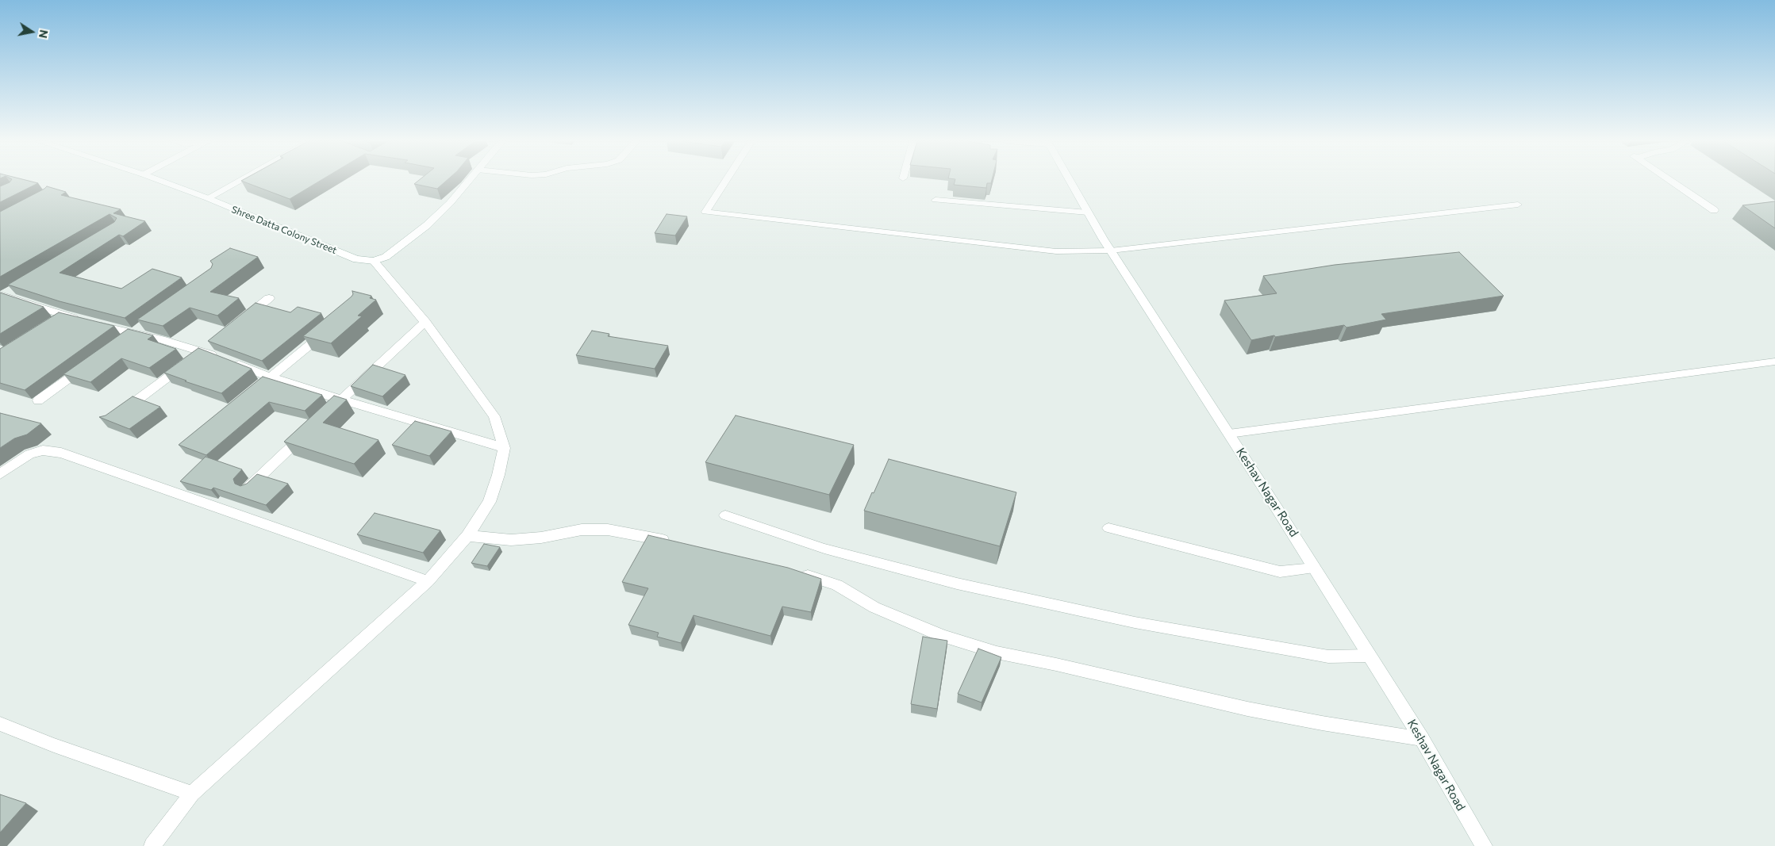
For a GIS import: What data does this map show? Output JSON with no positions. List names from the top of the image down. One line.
{"streets":{"street":["Shree Datta Colony Street","Keshav Nagar Road"]},"north":"right"}
